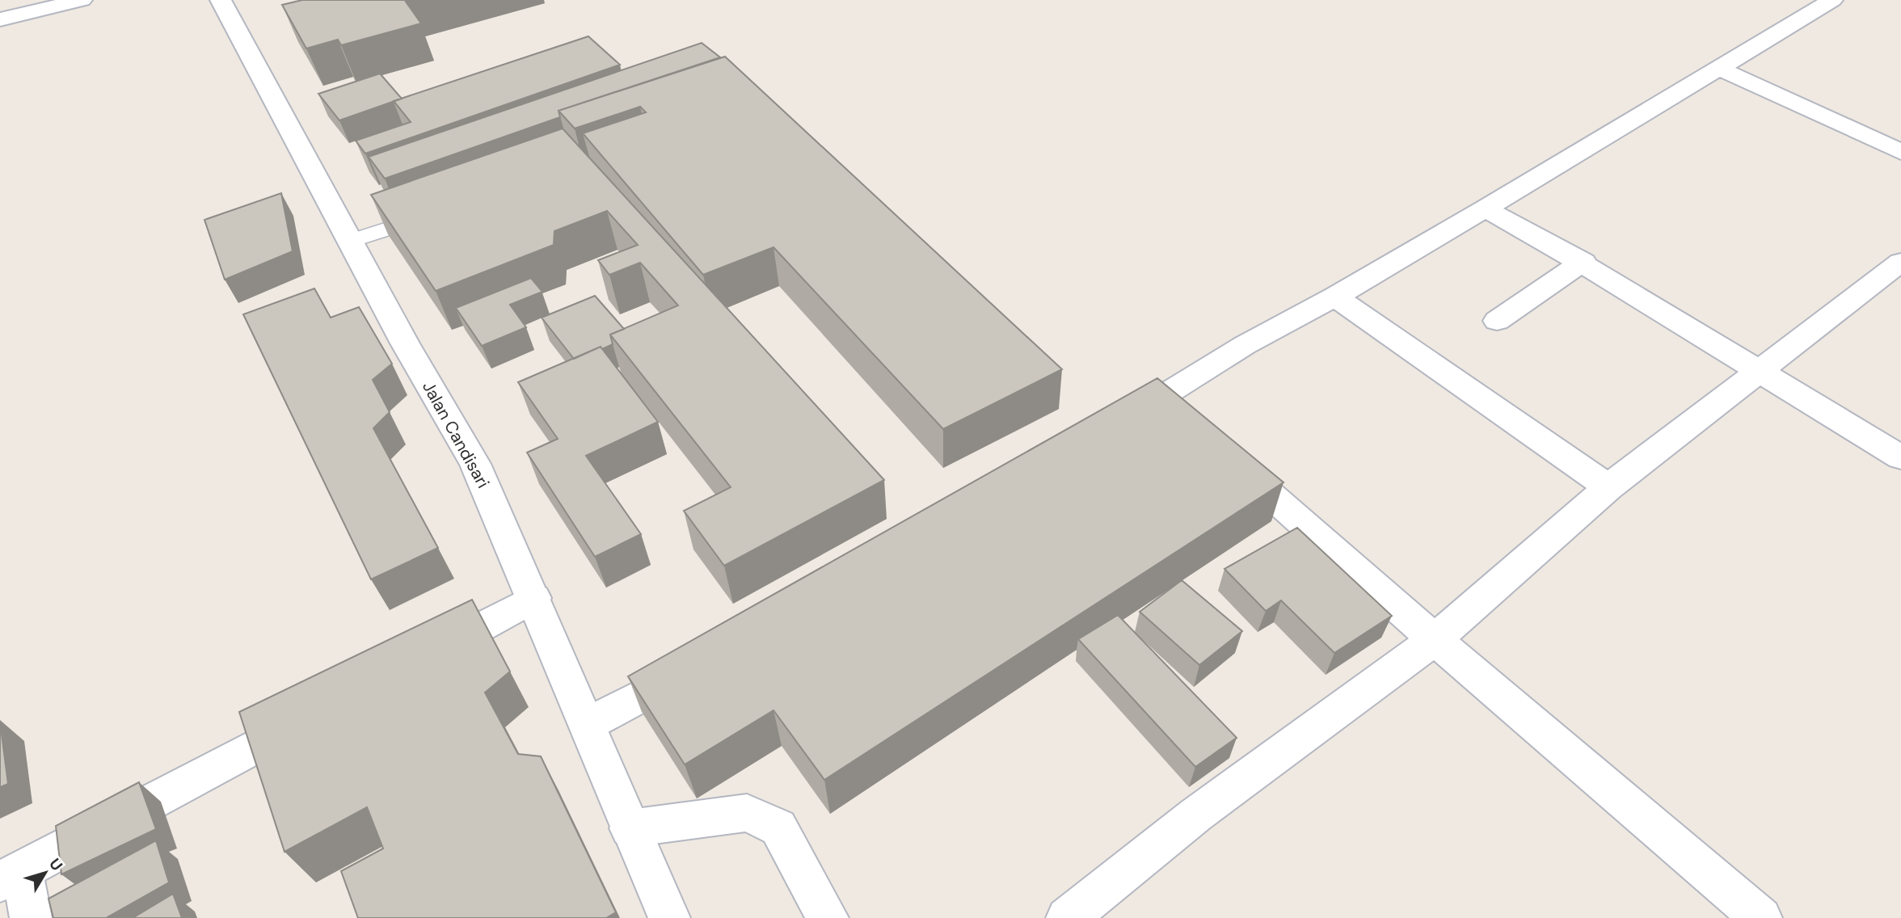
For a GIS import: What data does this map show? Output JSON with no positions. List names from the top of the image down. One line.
{"streets":{"street":["Jalan Candisari"]},"north":"top right"}
